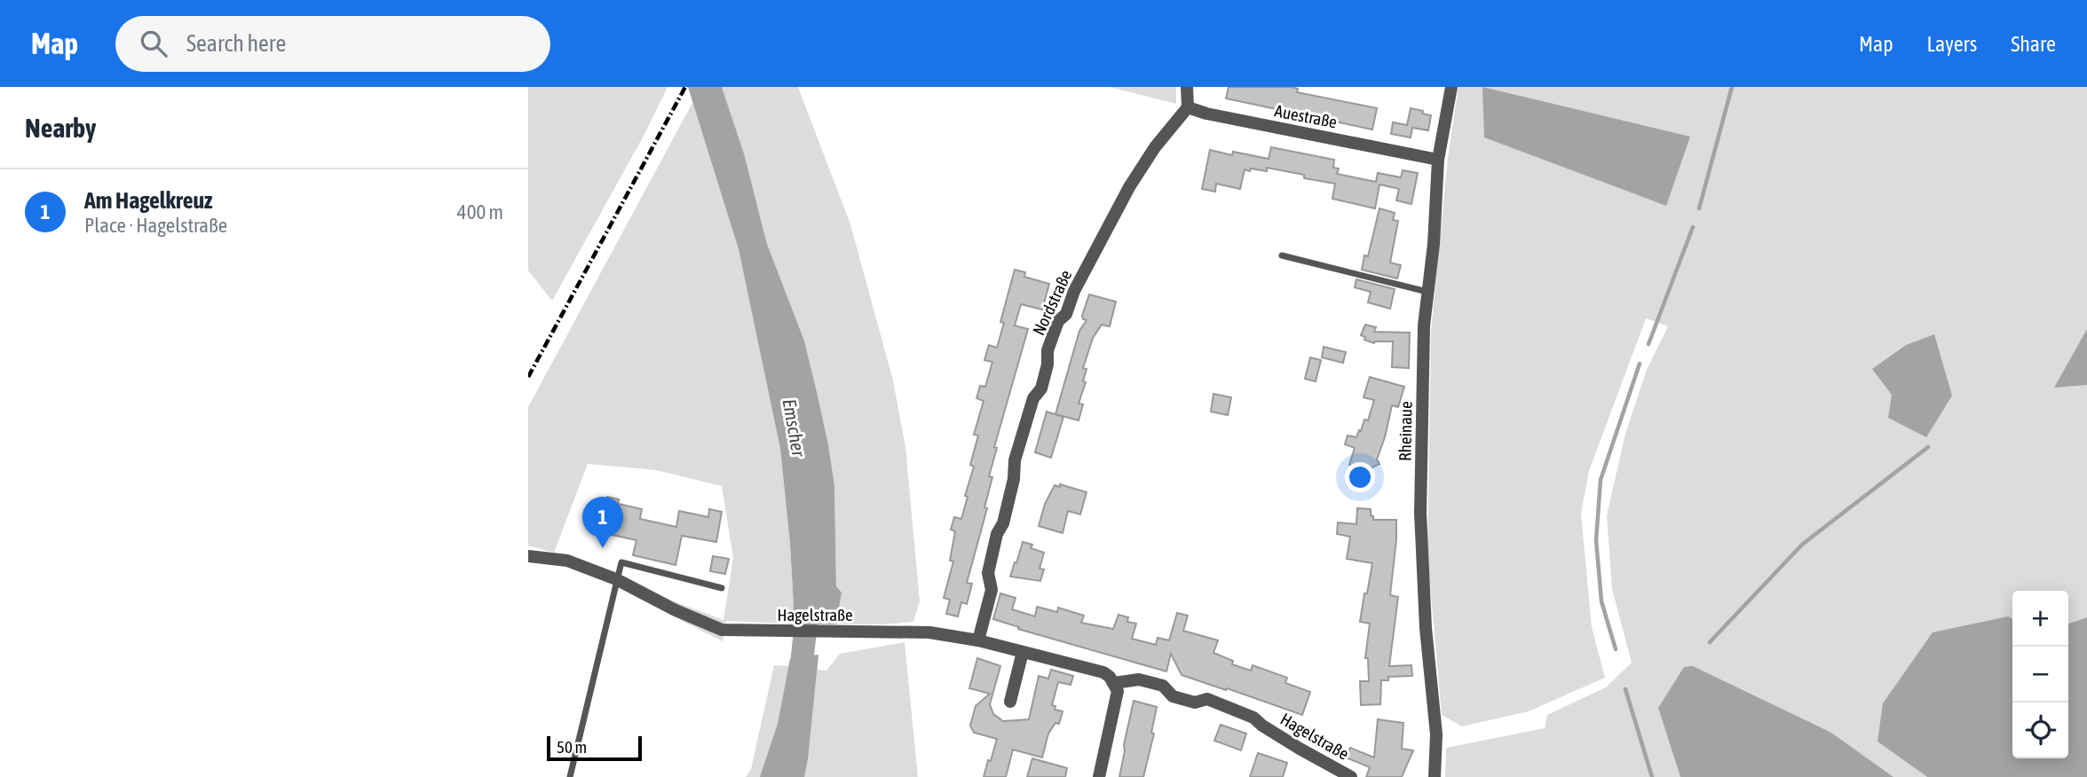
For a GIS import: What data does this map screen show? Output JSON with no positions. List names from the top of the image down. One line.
{"streets":{"street":["Auestraße","Nordstraße","Rheinaue","Hagelstraße"]},"crossings":[["Auestraße","Nordstraße"],["Auestraße","Rheinaue"],["Nordstraße","Hagelstraße"]],"water":["Emscher"],"scale_bar":"50 m","page":{"header":"Map","search":"Search here","nav":["Map","Layers","Share"],"heading":"Nearby","list":[{"mark":"1","name":"Am Hagelkreuz","note":"Place · Hagelstraße","value":"400 m"}],"pins":"1","map_buttons":["+","−"],"scale":"50 m"}}
